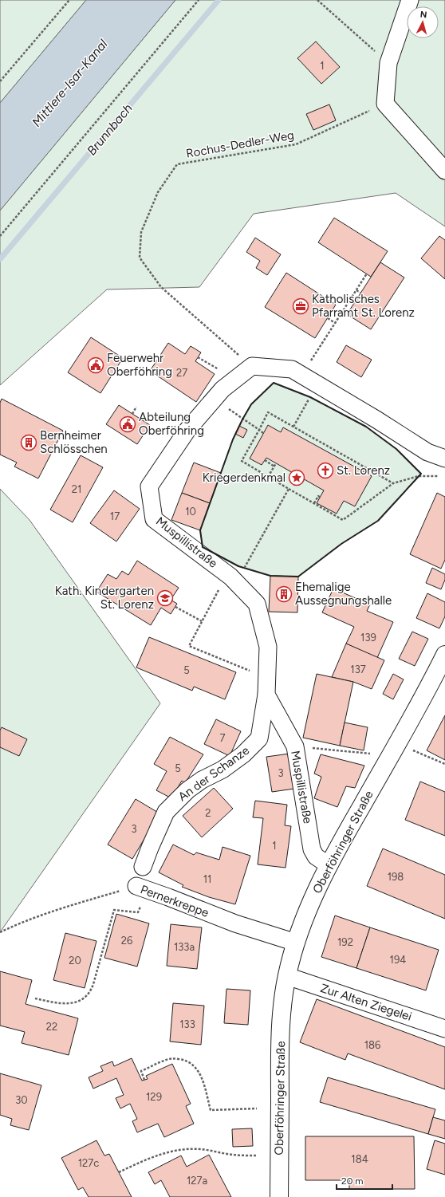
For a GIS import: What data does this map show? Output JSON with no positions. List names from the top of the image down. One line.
{"streets":{"main road":["Oberföhringer Straße"],"street":["Muspillistraße","An der Schanze","Pernerkreppe","Zur Alten Ziegelei"],"path":["Rochus-Dedler-Weg"]},"crossings":[["Rochus-Dedler-Weg","Muspillistraße"],["Muspillistraße","An der Schanze"],["Muspillistraße","Oberföhringer Straße"],["Oberföhringer Straße","Pernerkreppe"],["Oberföhringer Straße","Zur Alten Ziegelei"]],"water":["Mittlere-Isar-Kanal","Brunnbach"],"places":{"office":["Katholisches Pfarramt St. Lorenz"],"public building":["Feuerwehr Oberföhring","Abteilung Oberföhring"],"building":["Bernheimer Schlösschen","Ehemalige Aussegnungshalle"],"church":["St. Lorenz"],"place":["Kriegerdenkmal"],"school or university":["Kath. Kindergarten St. Lorenz"]},"house_numbers":["1","27","21","10","17","139","137","5","7","5","3","2","3","1","198","11","26","192","133a","194","20","133","22","186","129","30","184","127c","127a"],"scale_bar":"20 m","north":"top"}
